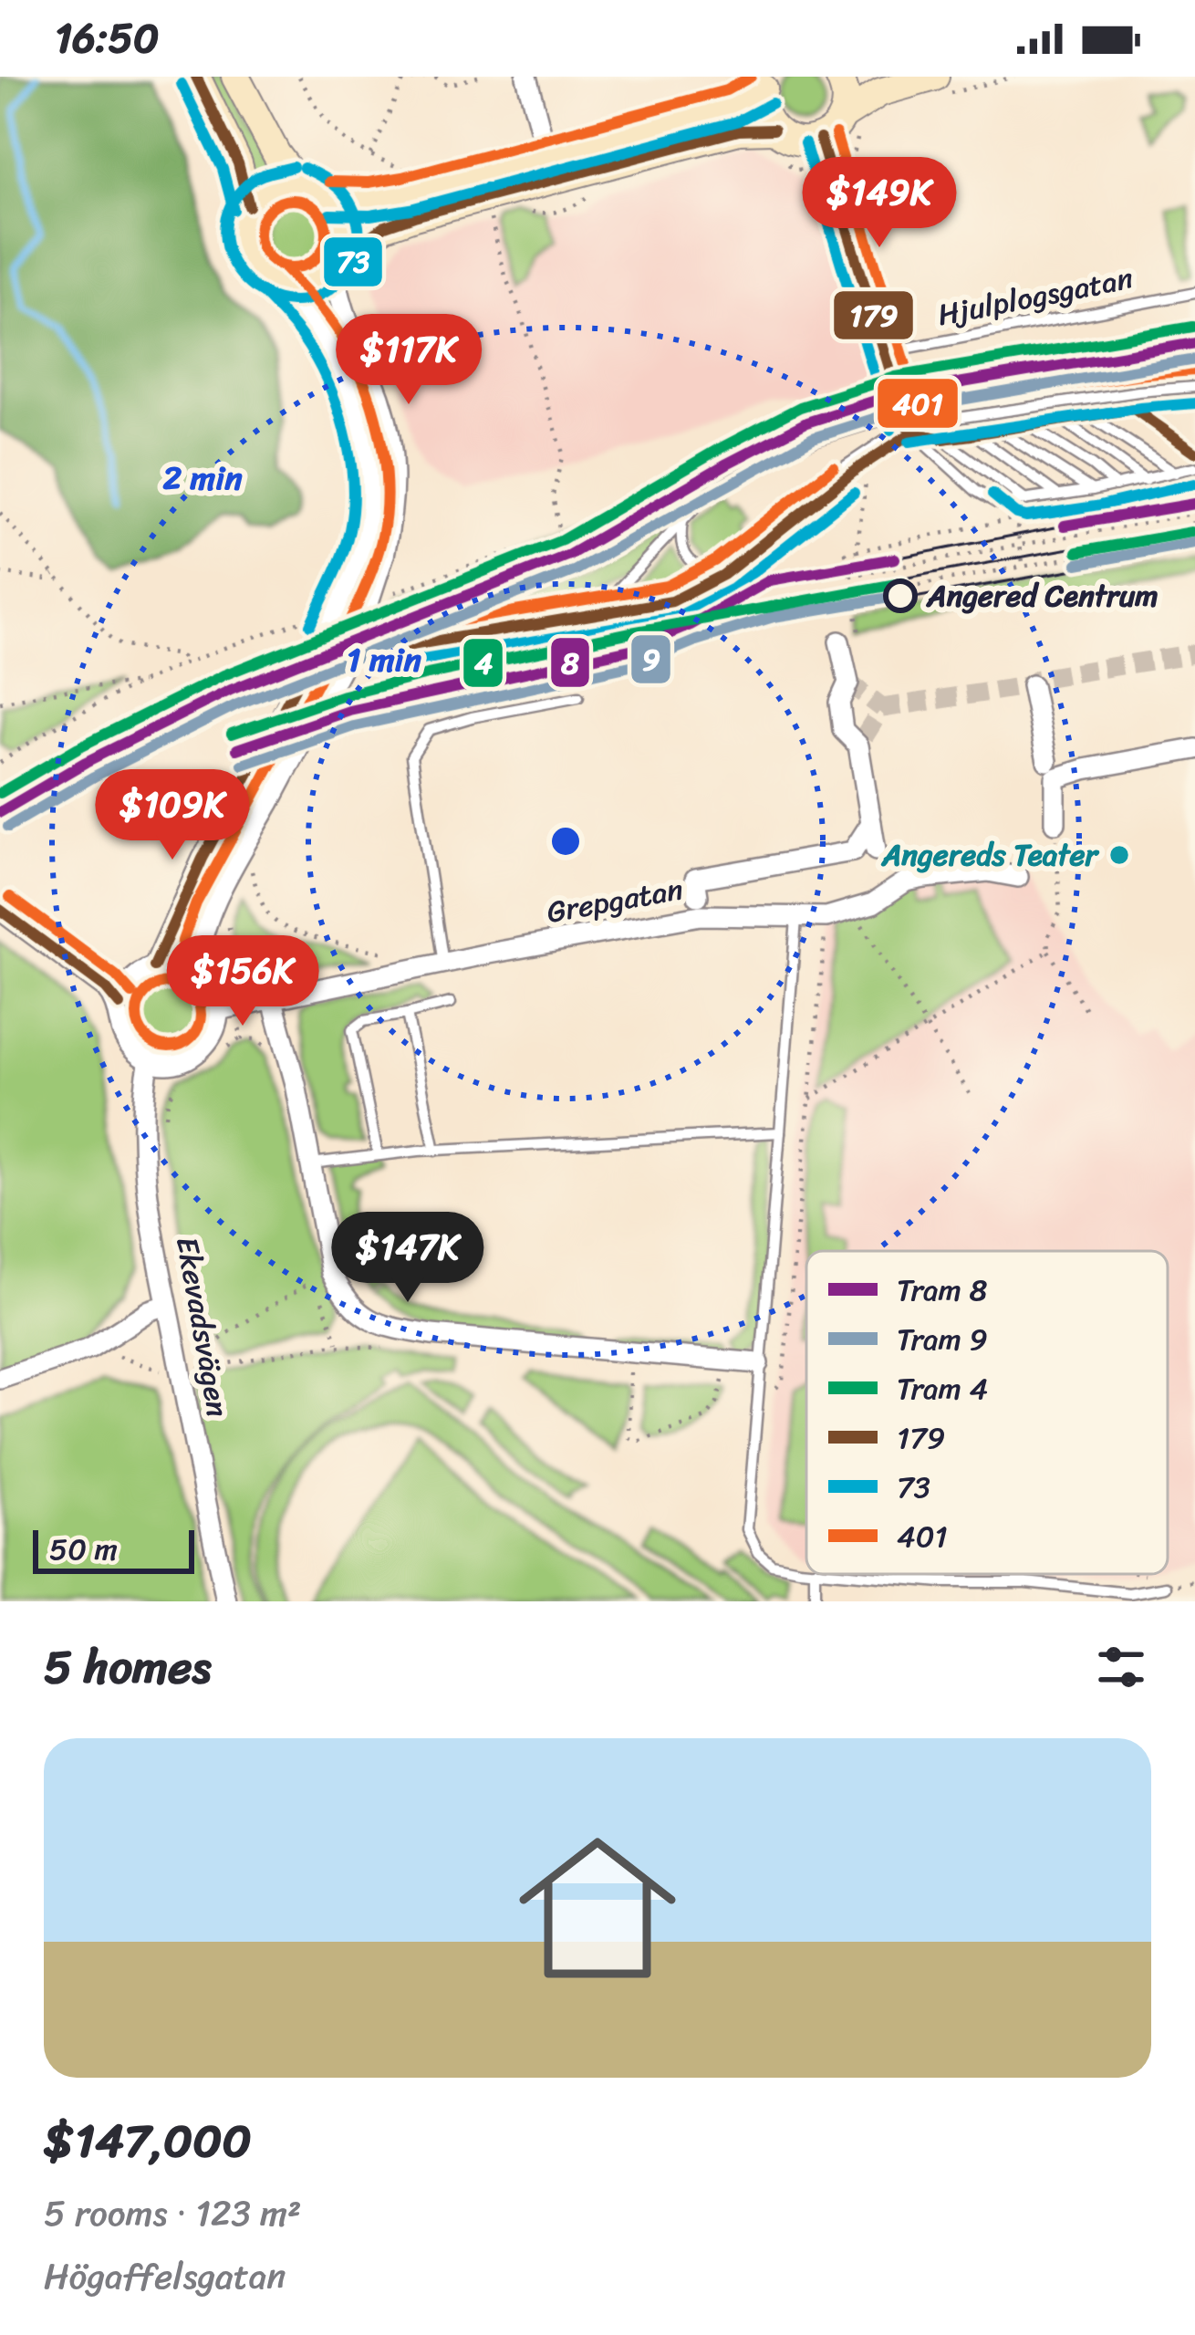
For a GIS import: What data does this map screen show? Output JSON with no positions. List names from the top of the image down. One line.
{"streets":{"street":["Grepgatan","Ekevadsvägen"],"lane":["Hjulplogsgatan"]},"crossings":[["Grepgatan","Ekevadsvägen"]],"places":["Angered Centrum","Angereds Teater"],"lines":["transit line 179","transit line 401","transit line 73","tram line 4","tram line 8","tram line 9"],"legend":["Tram 8","Tram 9","Tram 4","179","73","401"],"scale_bar":"50 m","page":{"status":"16:50","price":["$149K","$117K","$109K","$156K","$147K"],"scale":"50 m","heading":"5 homes","list":[{"name":"$147,000","note":"5 rooms · 123 m² · Högaffelsgatan"}]},"rings":["2 min","1 min"]}
